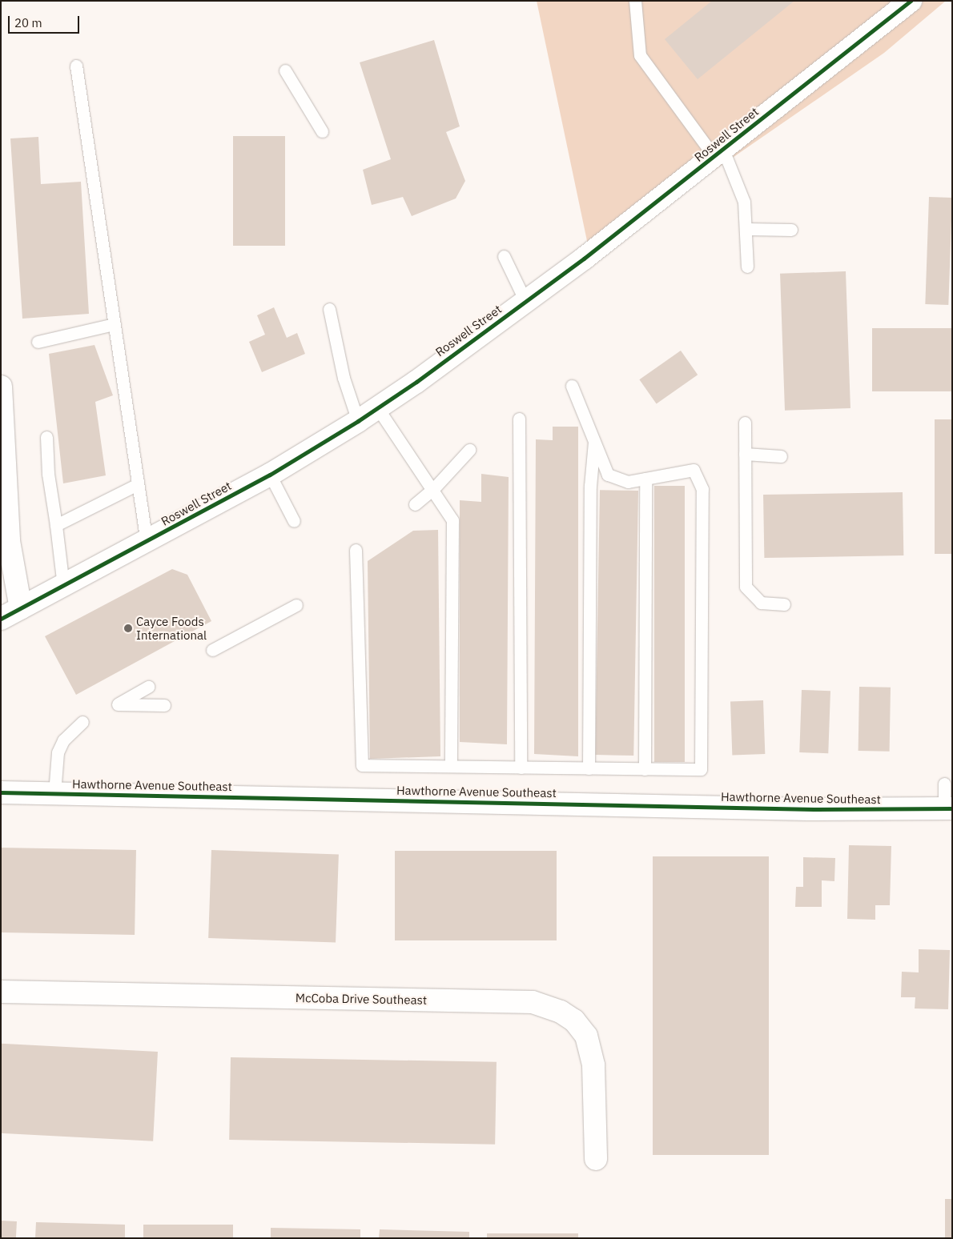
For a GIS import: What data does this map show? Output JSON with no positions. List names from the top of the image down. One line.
{"streets":{"street":["Roswell Street","Hawthorne Avenue Southeast","McCoba Drive Southeast"]},"places":["Cayce Foods International"],"scale_bar":"20 m"}
